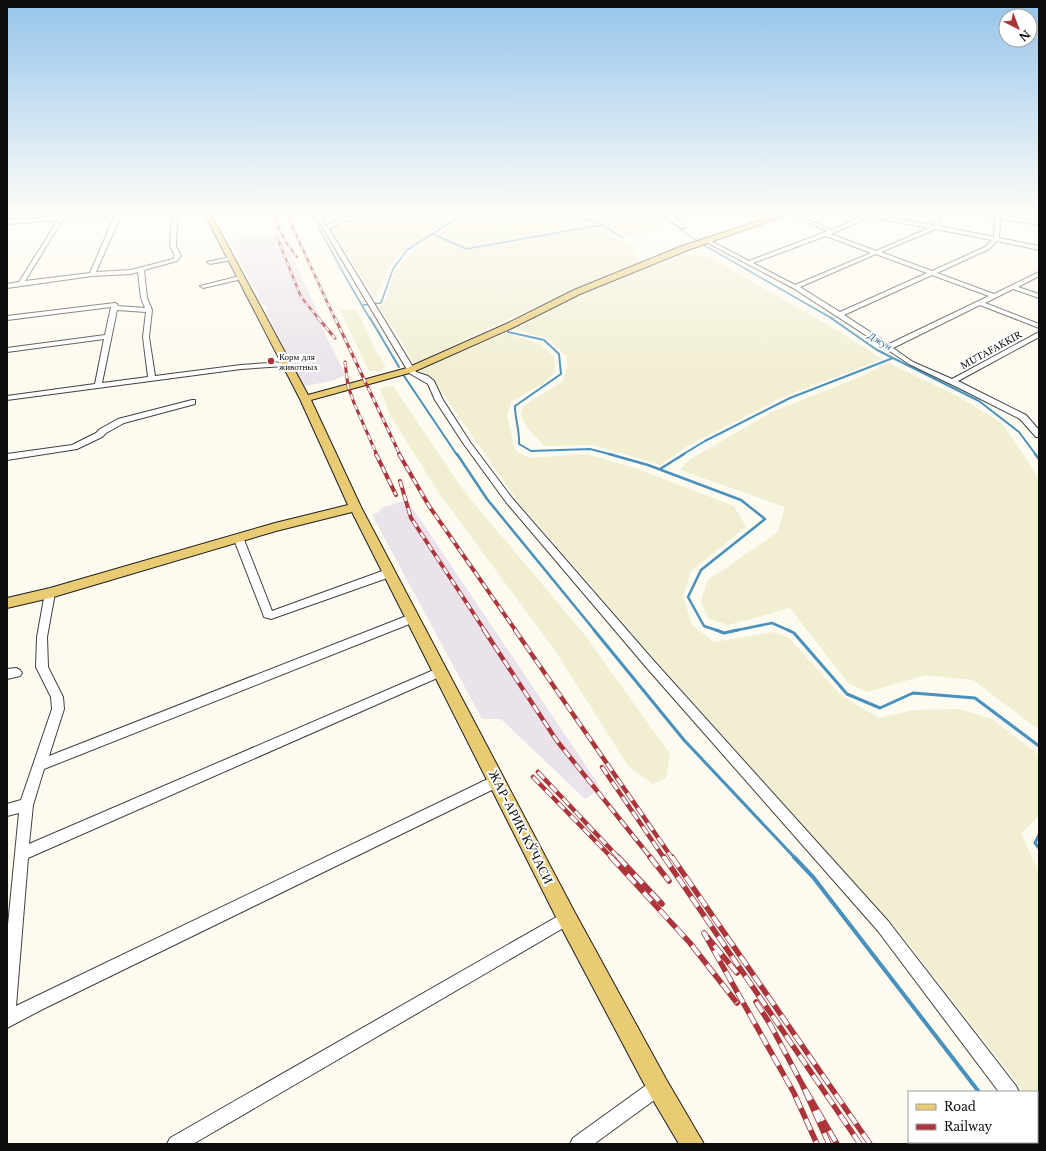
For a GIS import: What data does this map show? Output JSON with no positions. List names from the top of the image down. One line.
{"streets":{"main road":["ЖАР-АРИК КЎЧАСИ"],"street":["MUTAFAKKIR"]},"water":["Джун"],"places":["Корм для животных"],"legend":["Road","Railway"],"north":"bottom right"}
